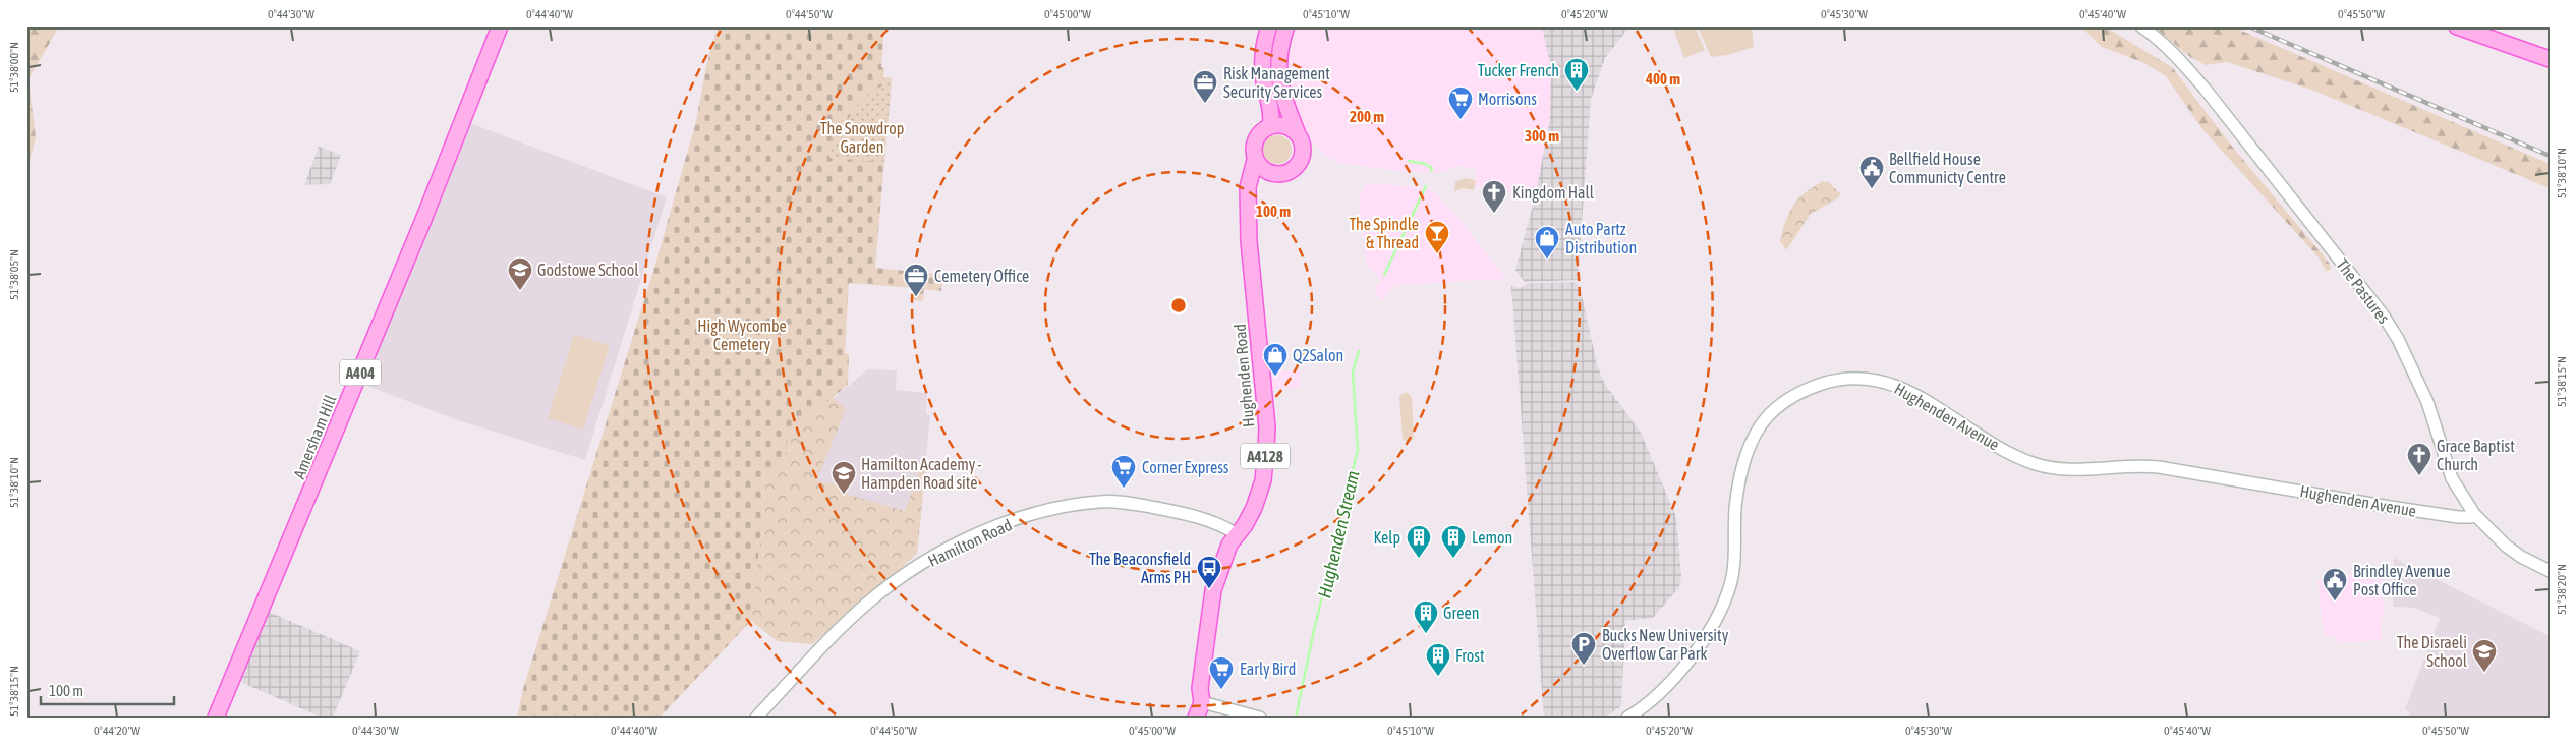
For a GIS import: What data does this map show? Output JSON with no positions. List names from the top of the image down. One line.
{"streets":{"main road":["A404","Hughenden Road","Amersham Hill","A4128"],"street":["The Pastures","Hughenden Avenue","Hamilton Road"]},"crossings":[["The Pastures","Hughenden Avenue"],["Hughenden Road","Hamilton Road"]],"water":["Hughenden Stream"],"parks":["The Snowdrop Garden","High Wycombe Cemetery"],"places":{"building":["Tucker French","Kelp","Lemon","Green","Frost"],"office":["Risk Management Security Services","Cemetery Office"],"supermarket":["Morrisons","Corner Express","Early Bird"],"public building":["Bellfield House Communicty Centre","Brindley Avenue Post Office"],"church":["Kingdom Hall","Grace Baptist Church"],"bar":["The Spindle & Thread"],"shop":["Auto Partz Distribution","Q2Salon"],"school or university":["Godstowe School","Hamilton Academy - Hampden Road site","The Disraeli School"],"bus stop":["The Beaconsfield Arms PH"],"parking":["Bucks New University Overflow Car Park"]},"scale_bar":"100 m","coordinates":["0°44'30\"W","0°44'40\"W","0°44'50\"W","0°45'00\"W","0°45'10\"W","0°45'20\"W","0°45'30\"W","0°45'40\"W","0°45'50\"W","51°38'00\"N","51°38'10\"N","51°38'05\"N","51°38'15\"N","51°38'20\"N","0°44'20\"W"],"rings":["400 m","200 m","300 m","100 m"]}
